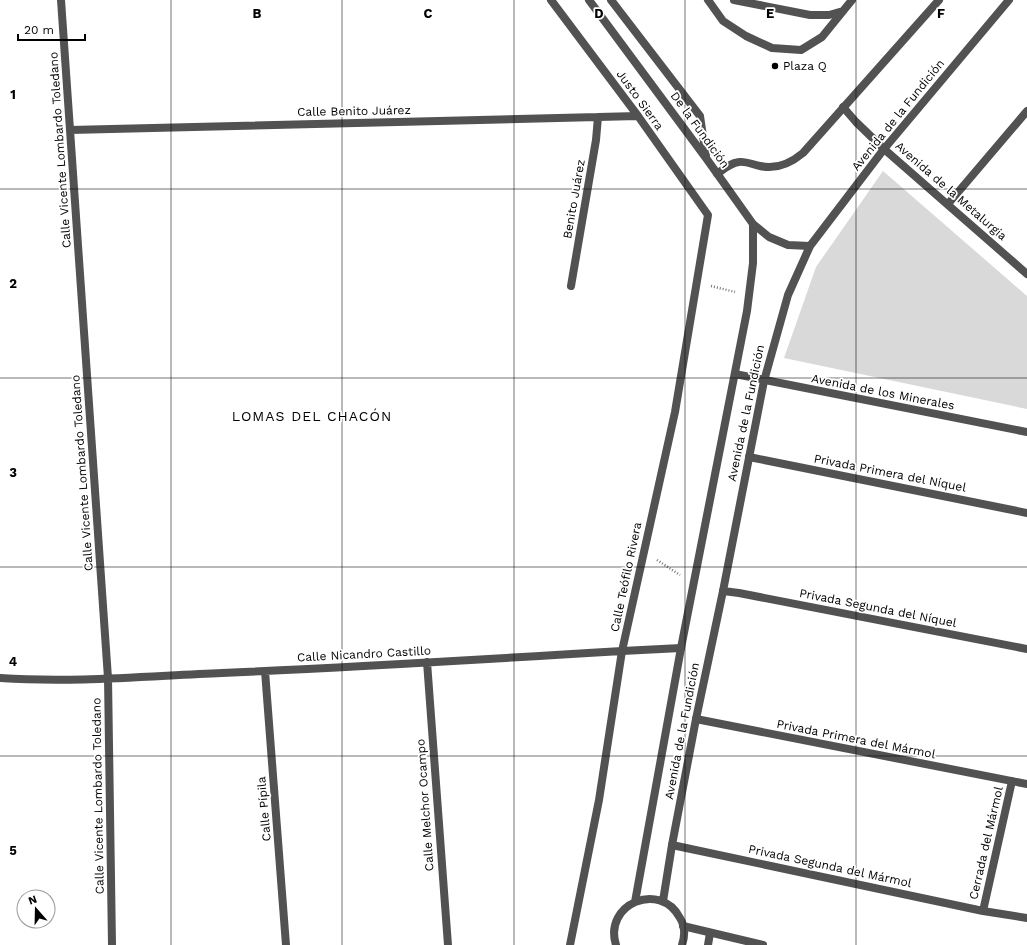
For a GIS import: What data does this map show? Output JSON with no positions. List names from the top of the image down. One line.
{"streets":{"street":["Justo Sierra","Calle Benito Juárez","Avenida de la Fundición","De la Fundición","Calle Vicente Lombardo Toledano","Avenida de la Metalurgia","Benito Juárez","Avenida de los Minerales","Privada Primera del Níquel","Calle Teófilo Rivera","Privada Segunda del Níquel","Calle Nicandro Castillo","Privada Primera del Mármol","Calle Melchor Ocampo","Calle Pípila","Cerrada del Mármol","Privada Segunda del Mármol"]},"crossings":[["Justo Sierra","Calle Benito Juárez"],["Justo Sierra","Calle Teófilo Rivera"],["Calle Benito Juárez","Calle Vicente Lombardo Toledano"],["Calle Benito Juárez","Benito Juárez"],["Avenida de la Fundición","De la Fundición"],["Avenida de la Fundición","Avenida de la Metalurgia"],["Avenida de la Fundición","Avenida de los Minerales"],["Avenida de la Fundición","Privada Primera del Níquel"],["Avenida de la Fundición","Privada Segunda del Níquel"],["Avenida de la Fundición","Calle Nicandro Castillo"],["Avenida de la Fundición","Privada Primera del Mármol"],["Avenida de la Fundición","Privada Segunda del Mármol"],["Calle Vicente Lombardo Toledano","Calle Nicandro Castillo"],["Calle Teófilo Rivera","Calle Nicandro Castillo"],["Calle Nicandro Castillo","Calle Melchor Ocampo"],["Calle Nicandro Castillo","Calle Pípila"],["Privada Primera del Mármol","Cerrada del Mármol"],["Cerrada del Mármol","Privada Segunda del Mármol"]],"districts":["LOMAS DEL CHACÓN"],"places":["Plaza Q"],"scale_bar":"20 m","north":"top","grid":{"columns":["B","C","D","E","F"],"rows":["1","2","3","4","5"]}}
